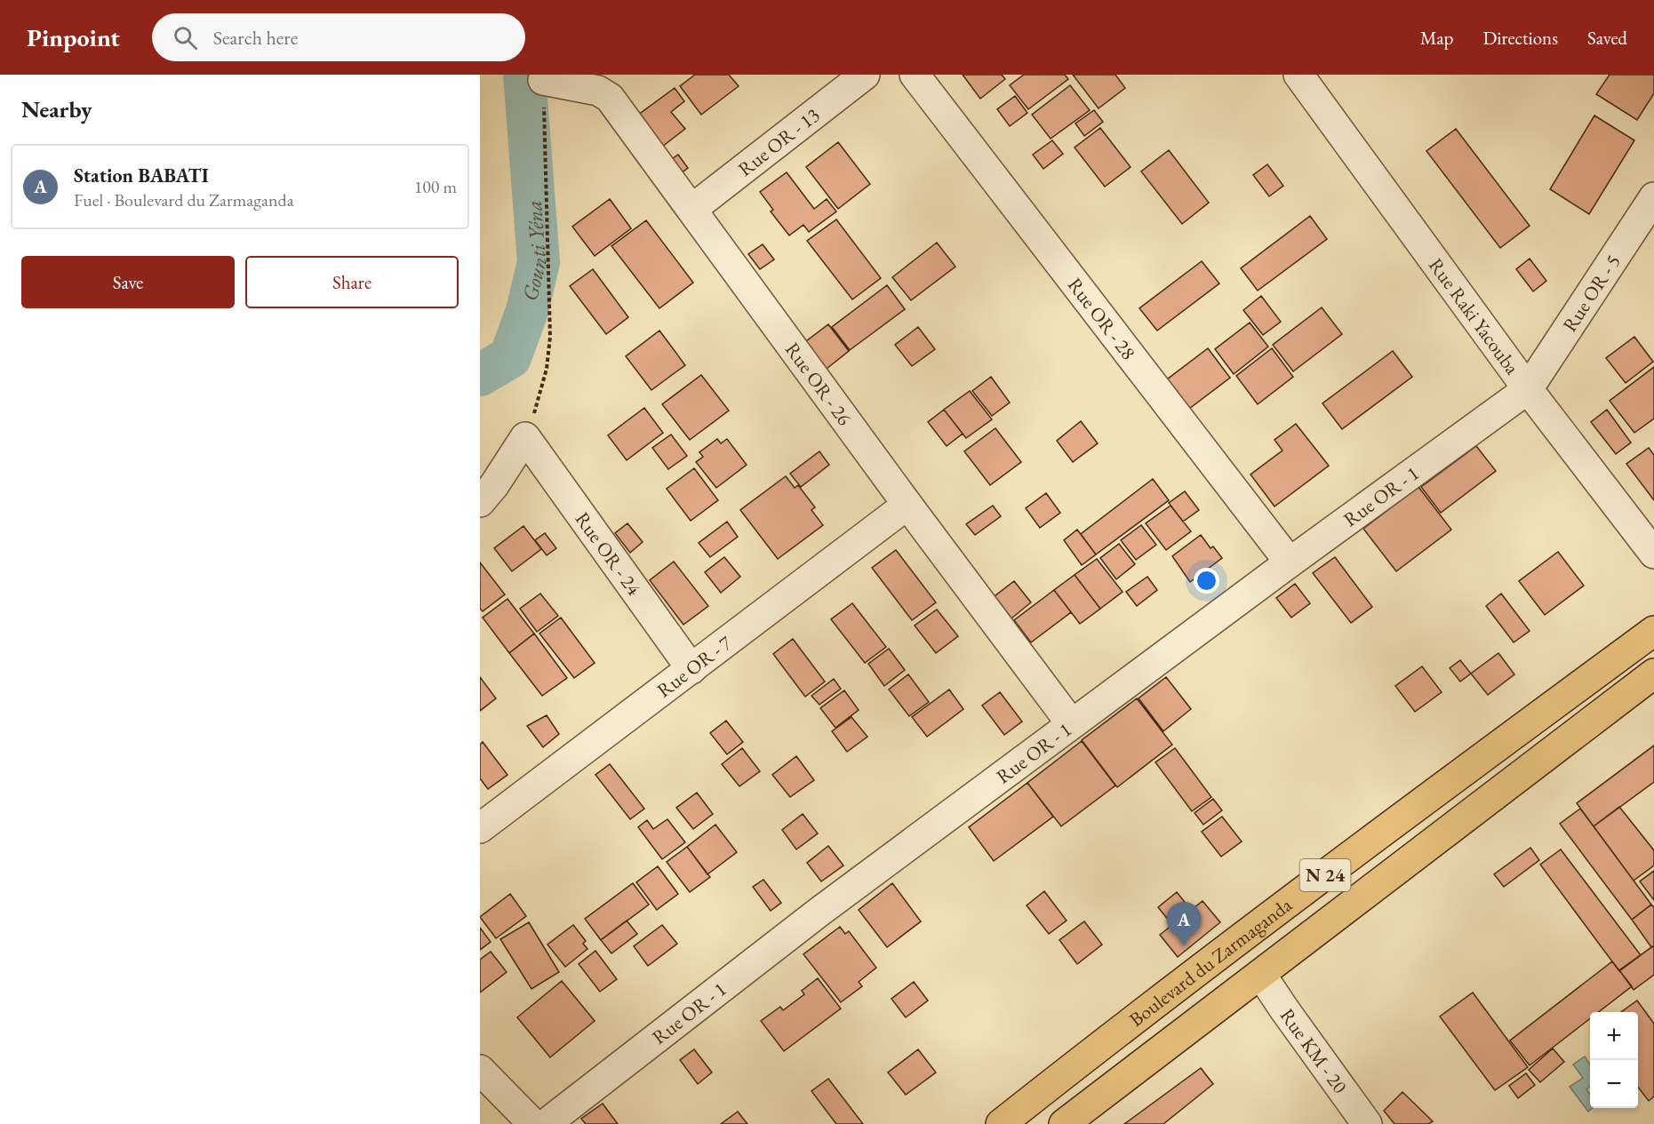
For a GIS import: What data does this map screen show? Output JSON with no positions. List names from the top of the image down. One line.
{"streets":{"main road":["N 24","Boulevard du Zarmaganda"],"street":["Rue OR - 13","Rue OR - 5","Rue Raki Yacouba","Rue OR - 28","Rue OR - 26","Rue OR - 1","Rue OR - 24","Rue OR - 7","Rue KM - 20"]},"crossings":[["Rue OR - 13","Rue OR - 26"],["Rue OR - 5","Rue Raki Yacouba"],["Rue OR - 5","Rue OR - 1"],["Rue Raki Yacouba","Rue OR - 1"],["Rue OR - 28","Rue OR - 1"],["Rue OR - 26","Rue OR - 1"],["Rue OR - 26","Rue OR - 7"],["Rue OR - 24","Rue OR - 7"],["Boulevard du Zarmaganda","Rue KM - 20"]],"water":["Gounti Yéna"],"page":{"header":"Pinpoint","search":"Search here","nav":["Map","Directions","Saved"],"heading":"Nearby","list":[{"mark":"A","name":"Station BABATI","note":"Fuel · Boulevard du Zarmaganda","value":"100 m"}],"buttons":["Save","Share"],"pins":"A","map_buttons":["+","−"]}}
